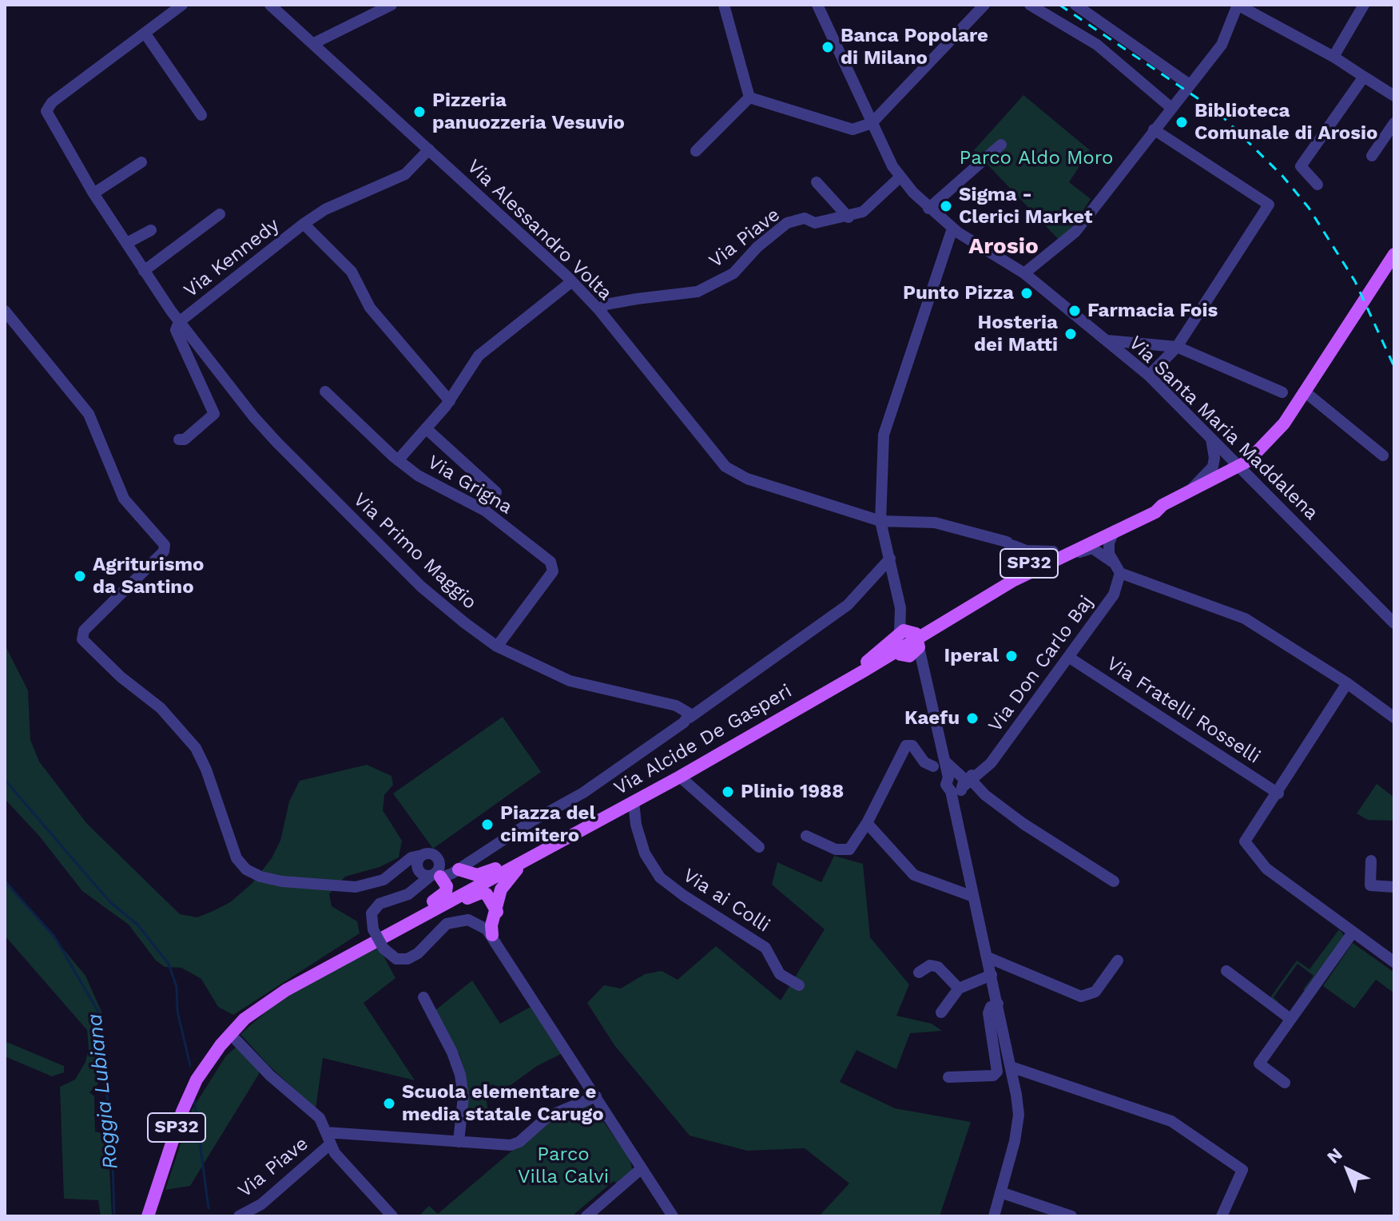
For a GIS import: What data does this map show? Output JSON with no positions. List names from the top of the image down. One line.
{"streets":{"main road":["SP32","Via Alcide De Gasperi"],"street":["Via Alessandro Volta","Via Piave","Via Kennedy","Via Santa Maria Maddalena","Via Grigna","Via Primo Maggio","Via Don Carlo Baj","Via Fratelli Rosselli","Via ai Colli"]},"crossings":[["Via Alessandro Volta","Via Piave"],["Via Alessandro Volta","Via Kennedy"],["Via Alessandro Volta","Via Alcide De Gasperi"],["Via Piave","Via Santa Maria Maddalena"],["Via Kennedy","Via Primo Maggio"],["Via Santa Maria Maddalena","Via Alcide De Gasperi"],["Via Grigna","Via Primo Maggio"],["SP32","Via Alcide De Gasperi"],["Via Don Carlo Baj","Via Fratelli Rosselli"],["Via Alcide De Gasperi","Via ai Colli"]],"districts":["Arosio"],"water":["Roggia Lubiana"],"parks":["Parco Aldo Moro","Parco Villa Calvi"],"places":["Banca Popolare di Milano","Pizzeria panuozzeria Vesuvio","Biblioteca Comunale di Arosio","Sigma - Clerici Market","Punto Pizza","Farmacia Fois","Hosteria dei Matti","Agriturismo da Santino","Iperal","Kaefu","Plinio 1988","Piazza del cimitero","Scuola elementare e media statale Carugo"],"north":"top left"}
